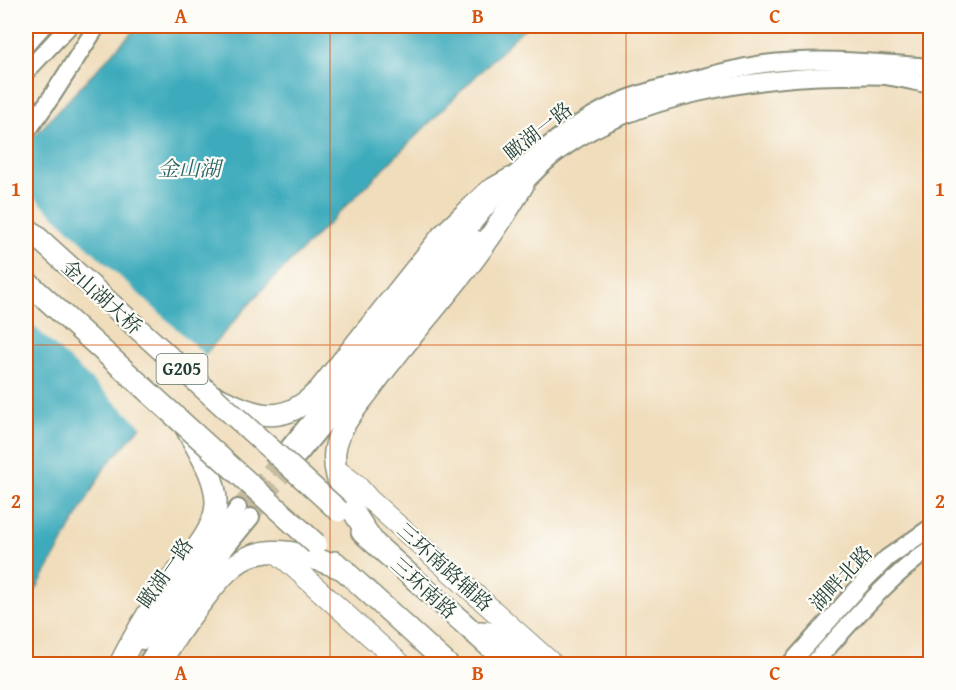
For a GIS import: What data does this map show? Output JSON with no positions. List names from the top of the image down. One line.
{"streets":{"highway":["金山湖大桥","G205","三环南路"],"main road":["三环南路辅路"],"street":["瞰湖一路","湖畔北路"]},"crossings":[["金山湖大桥","三环南路"]],"water":["金山湖"],"grid":{"columns":["A","B","C"],"rows":["1","2"]}}
